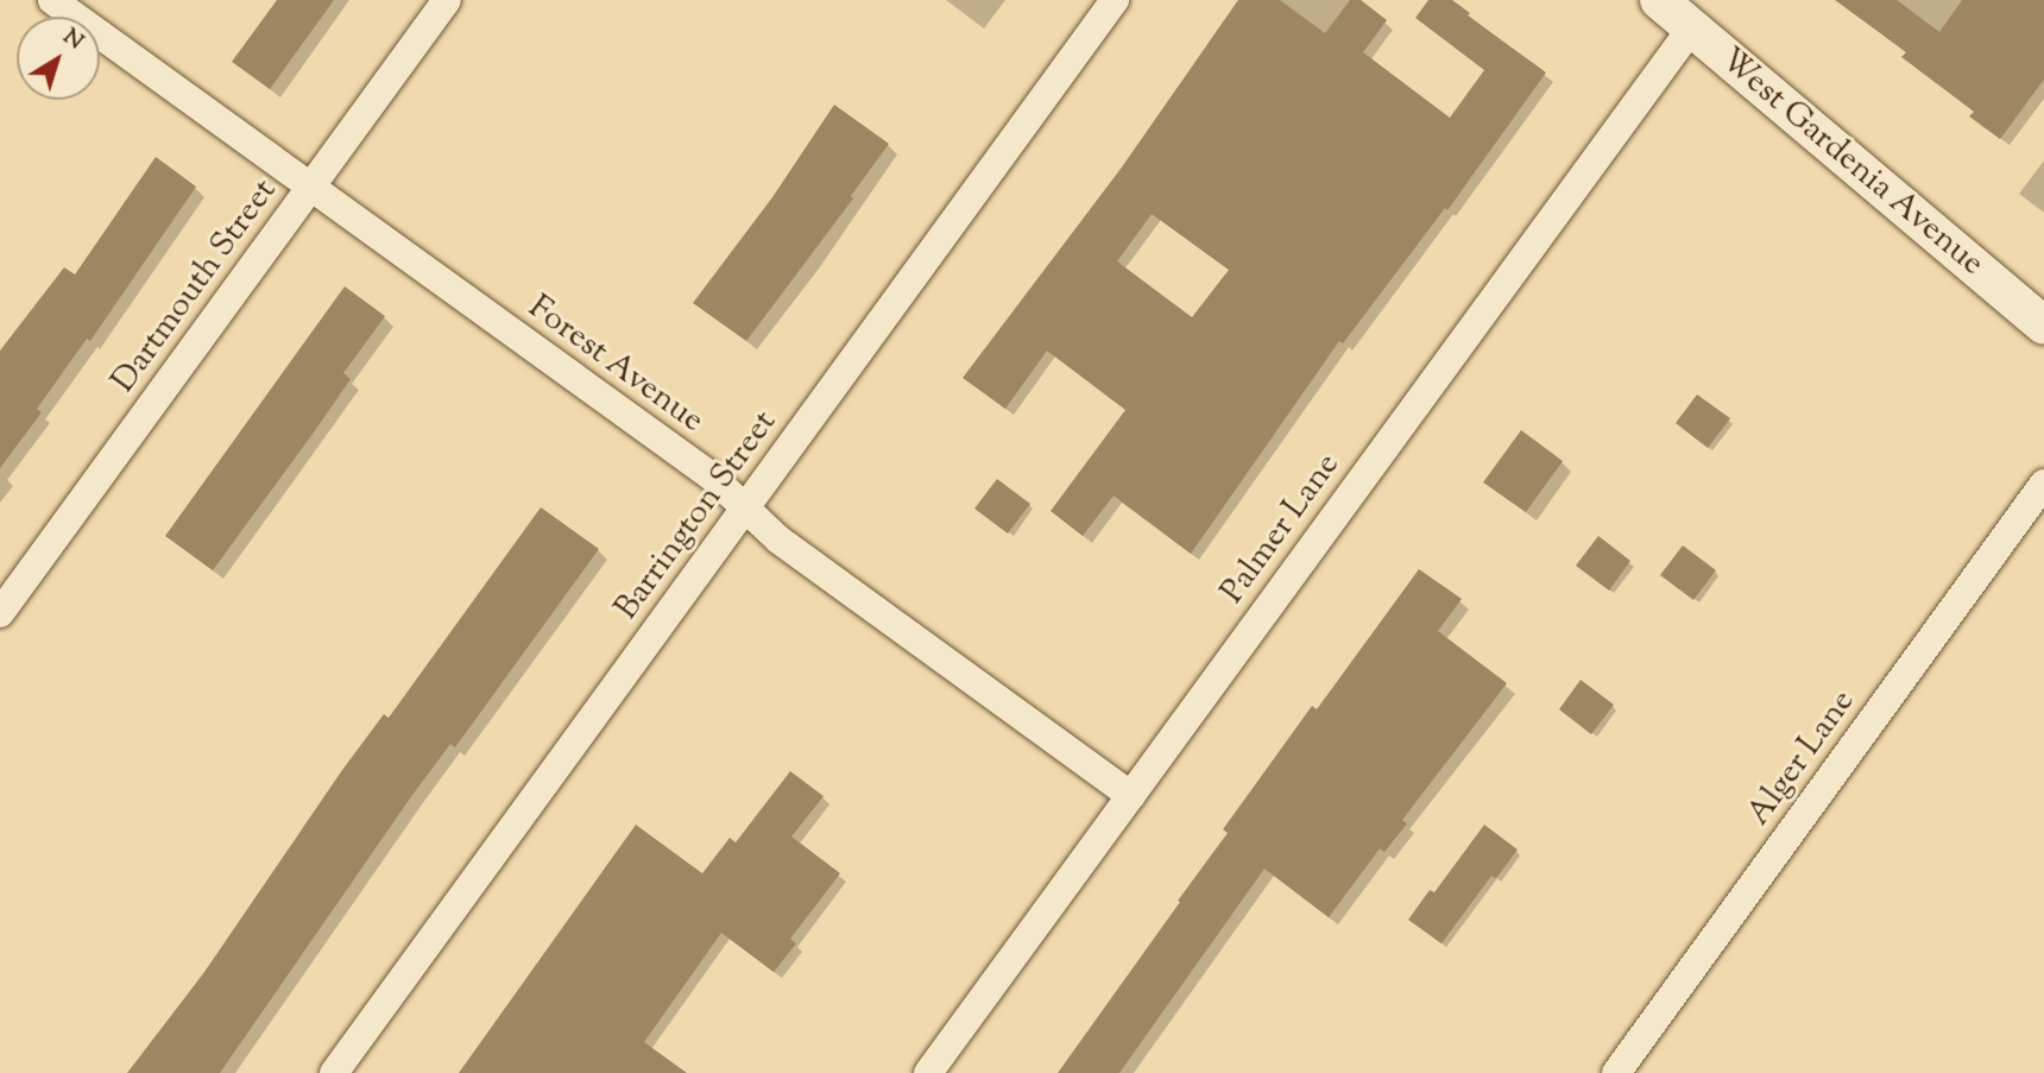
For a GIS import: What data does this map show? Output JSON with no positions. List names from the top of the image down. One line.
{"streets":{"street":["West Gardenia Avenue","Dartmouth Street","Forest Avenue","Barrington Street","Palmer Lane","Alger Lane"]},"crossings":[["West Gardenia Avenue","Palmer Lane"],["Dartmouth Street","Forest Avenue"],["Forest Avenue","Barrington Street"],["Forest Avenue","Palmer Lane"]],"north":"top right"}
